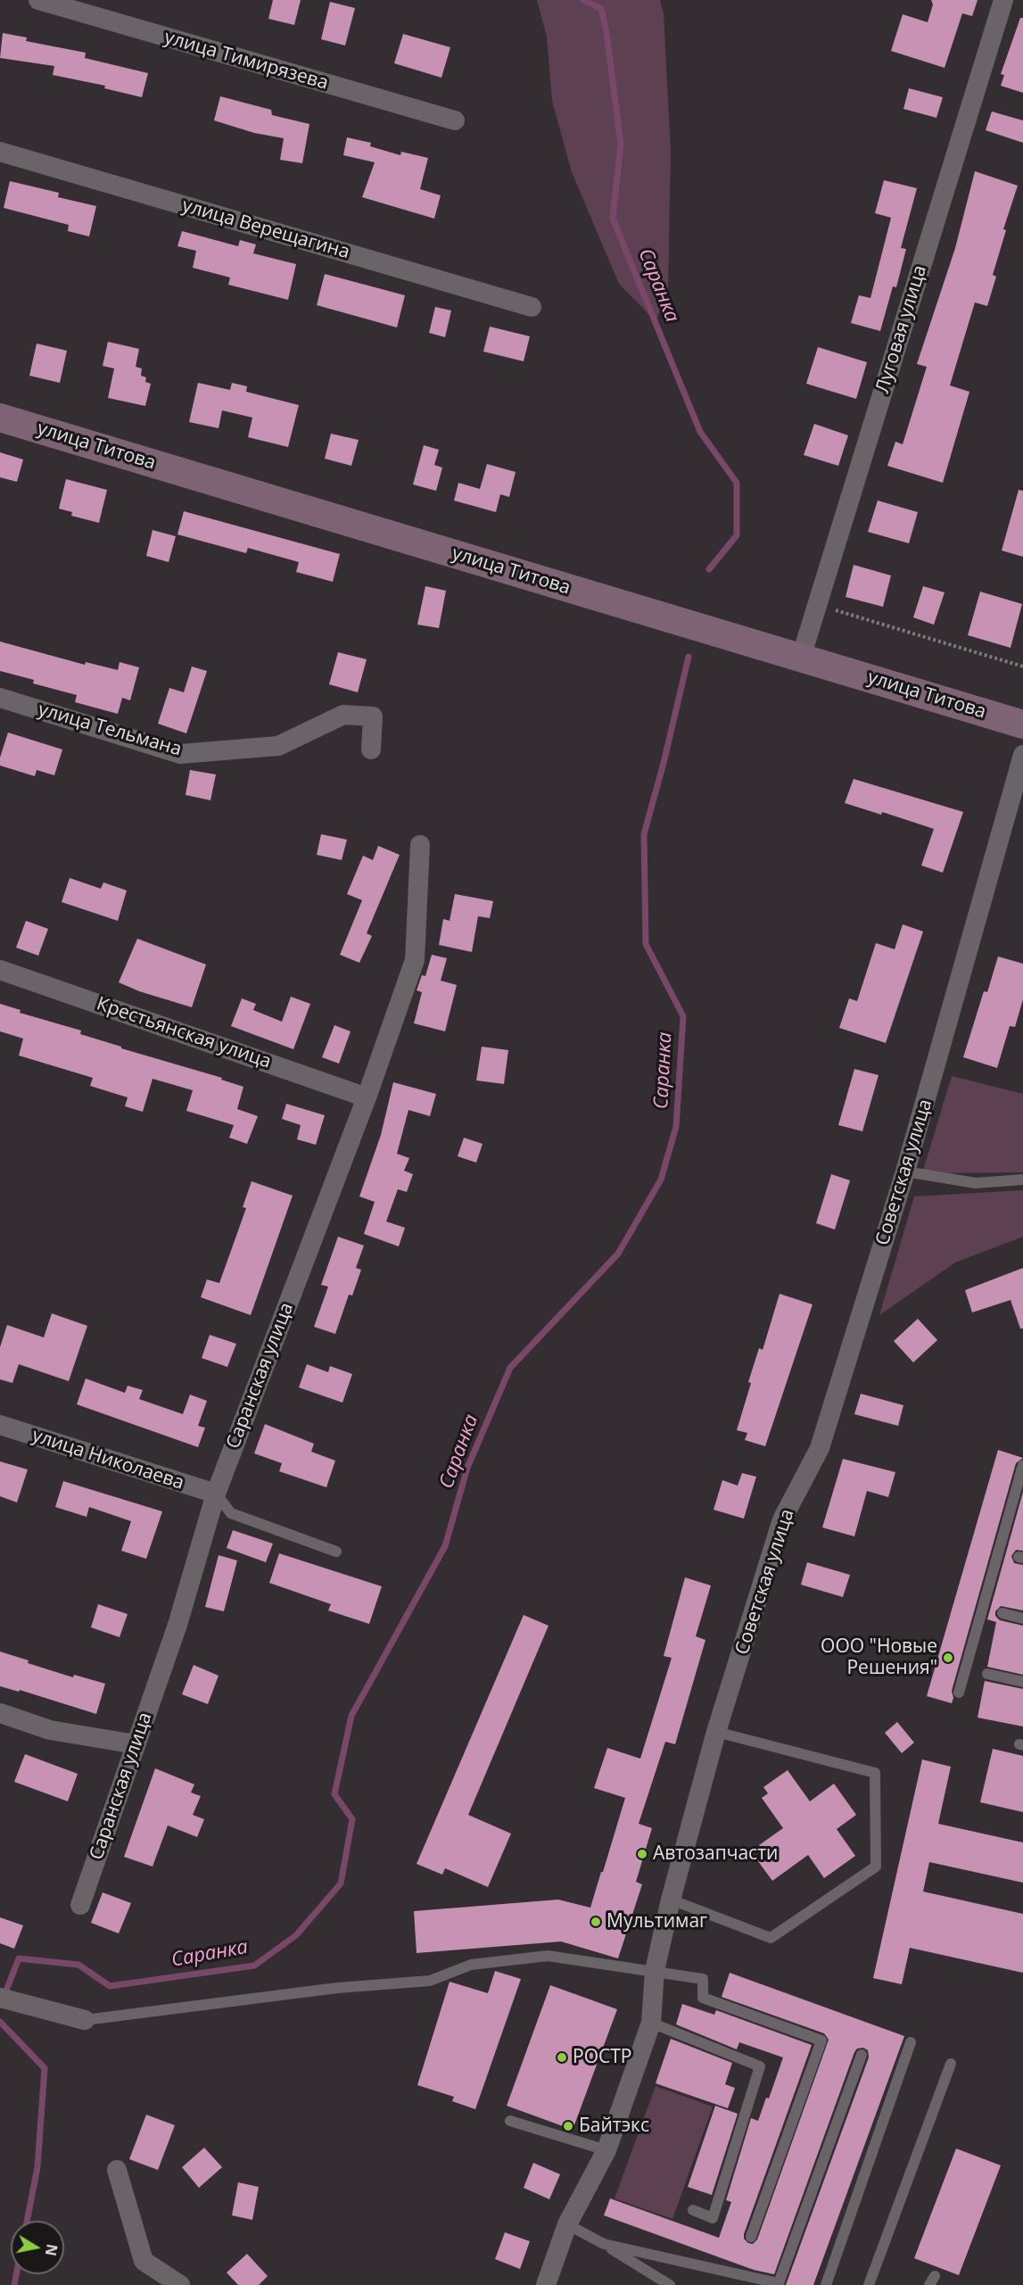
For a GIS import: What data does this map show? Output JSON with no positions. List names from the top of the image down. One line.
{"streets":{"main road":["улица Титова"],"street":["улица Тимирязева","улица Верещагина","Луговая улица","улица Тельмана","Крестьянская улица","Советская улица","Саранская улица","улица Николаева"]},"crossings":[["Луговая улица","улица Титова"],["Крестьянская улица","Саранская улица"],["Саранская улица","улица Николаева"]],"water":["Саранка"],"places":["ООО \"Новые Решения\"","Автозапчасти","Мультимаг","РОСТР","Байтэкс"],"north":"right"}
